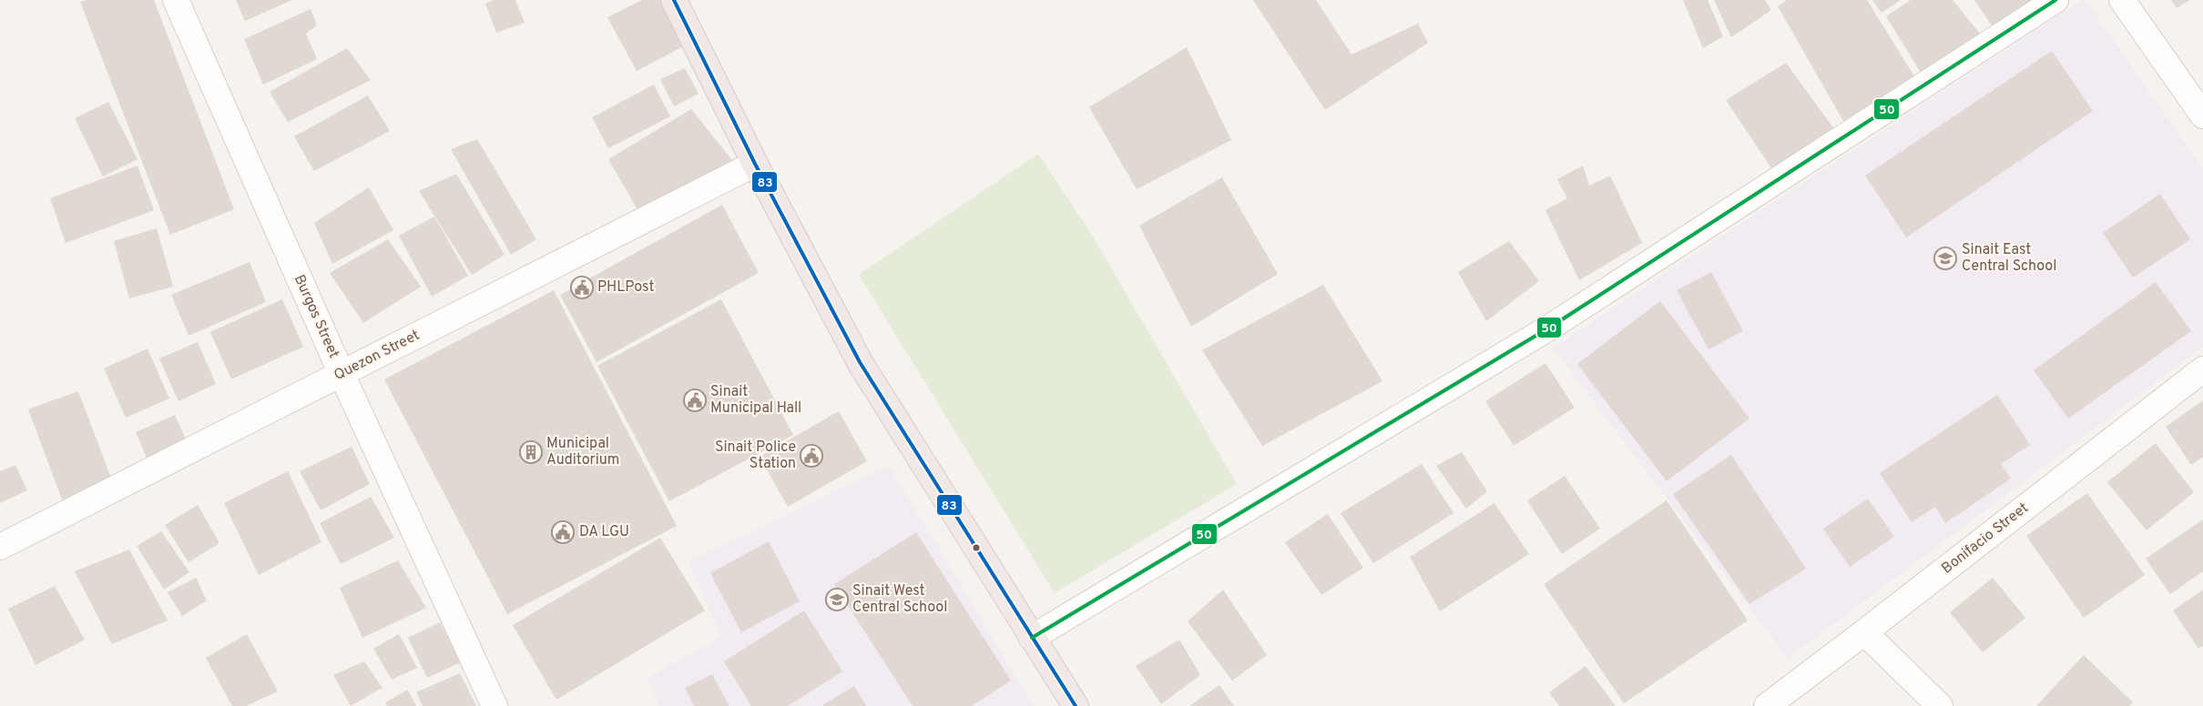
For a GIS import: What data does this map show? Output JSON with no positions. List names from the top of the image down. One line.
{"streets":{"street":["Burgos Street","Quezon Street","Bonifacio Street"]},"crossings":[["Burgos Street","Quezon Street"]],"places":{"school or university":["Sinait East Central School","Sinait West Central School"],"public building":["PHLPost","Sinait Municipal Hall","Sinait Police Station","DA LGU"],"building":["Municipal Auditorium"]},"lines":["transit line 83","transit line 50"]}
